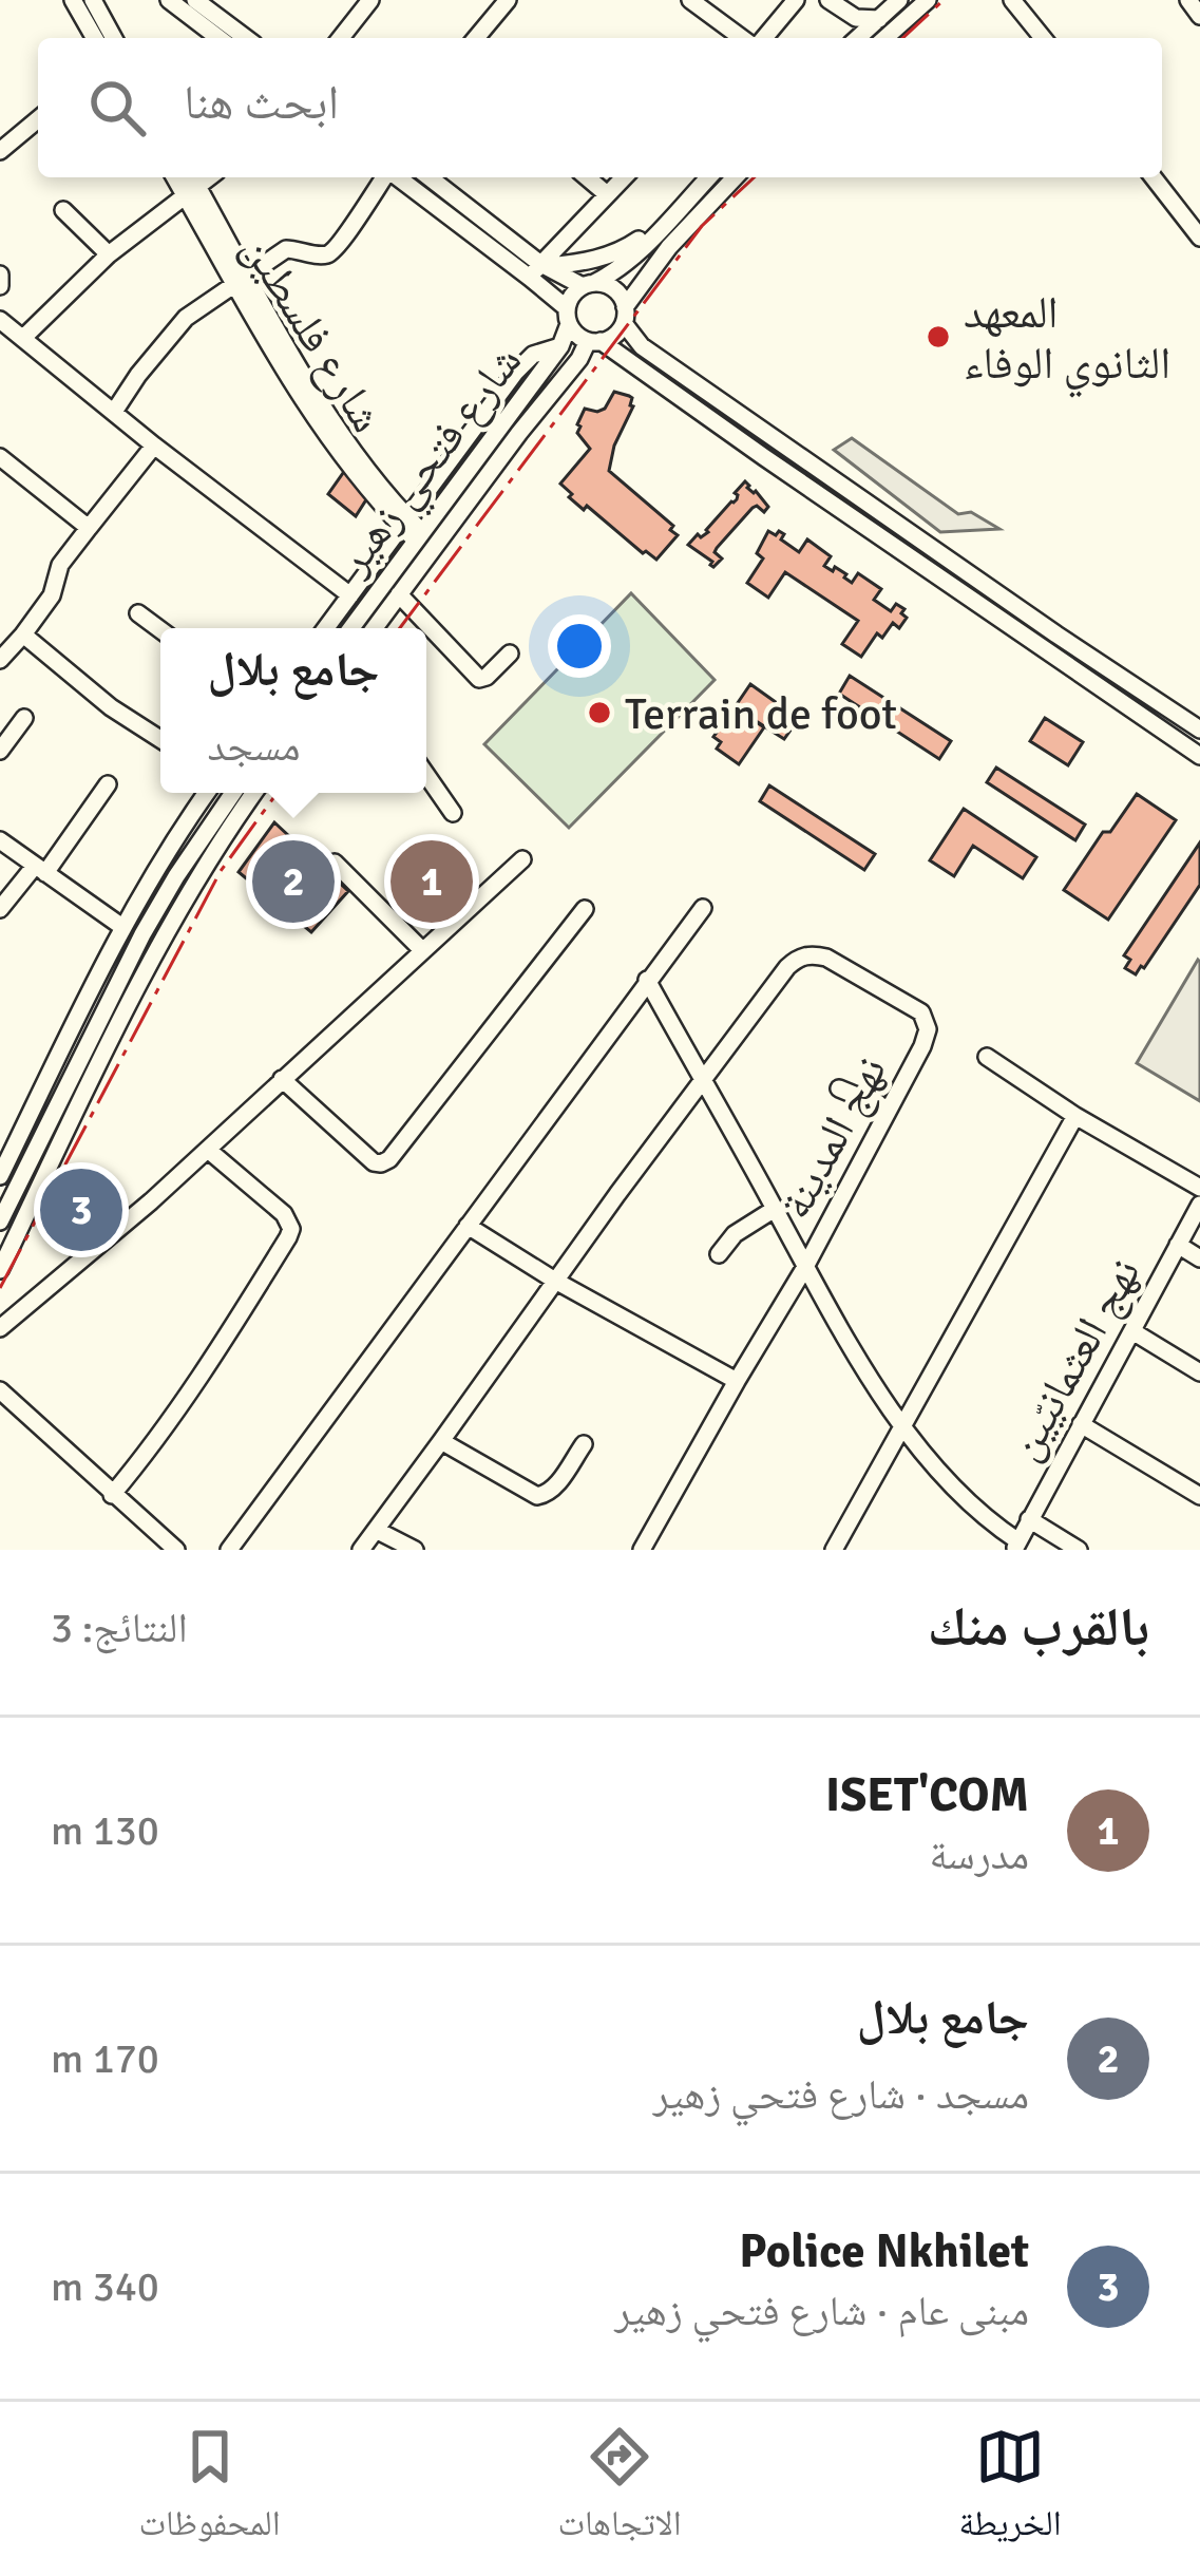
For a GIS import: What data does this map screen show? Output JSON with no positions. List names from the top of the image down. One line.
{"streets":{"street":["شارع فلسطين","شارع فتحي زهير","نهج المدينة","نهج العثمانيّين"]},"crossings":[["شارع فلسطين","شارع فتحي زهير"]],"places":["المعهد الثانوي الوفاء","Terrain de foot"],"page":{"search":"ابحث هنا","popup":["جامع بلال","مسجد"],"pins":["1","2","3"],"heading":["بالقرب منك","النتائج: 3"],"list":[{"mark":"1","name":"ISET'COM","note":"مدرسة","value":"130 m"},{"mark":"2","name":"جامع بلال","note":"مسجد · شارع فتحي زهير","value":"170 m"},{"mark":"3","name":"Police Nkhilet","note":"مبنى عام · شارع فتحي زهير","value":"340 m"}],"nav":["الخريطة","الاتجاهات","المحفوظات"]}}
